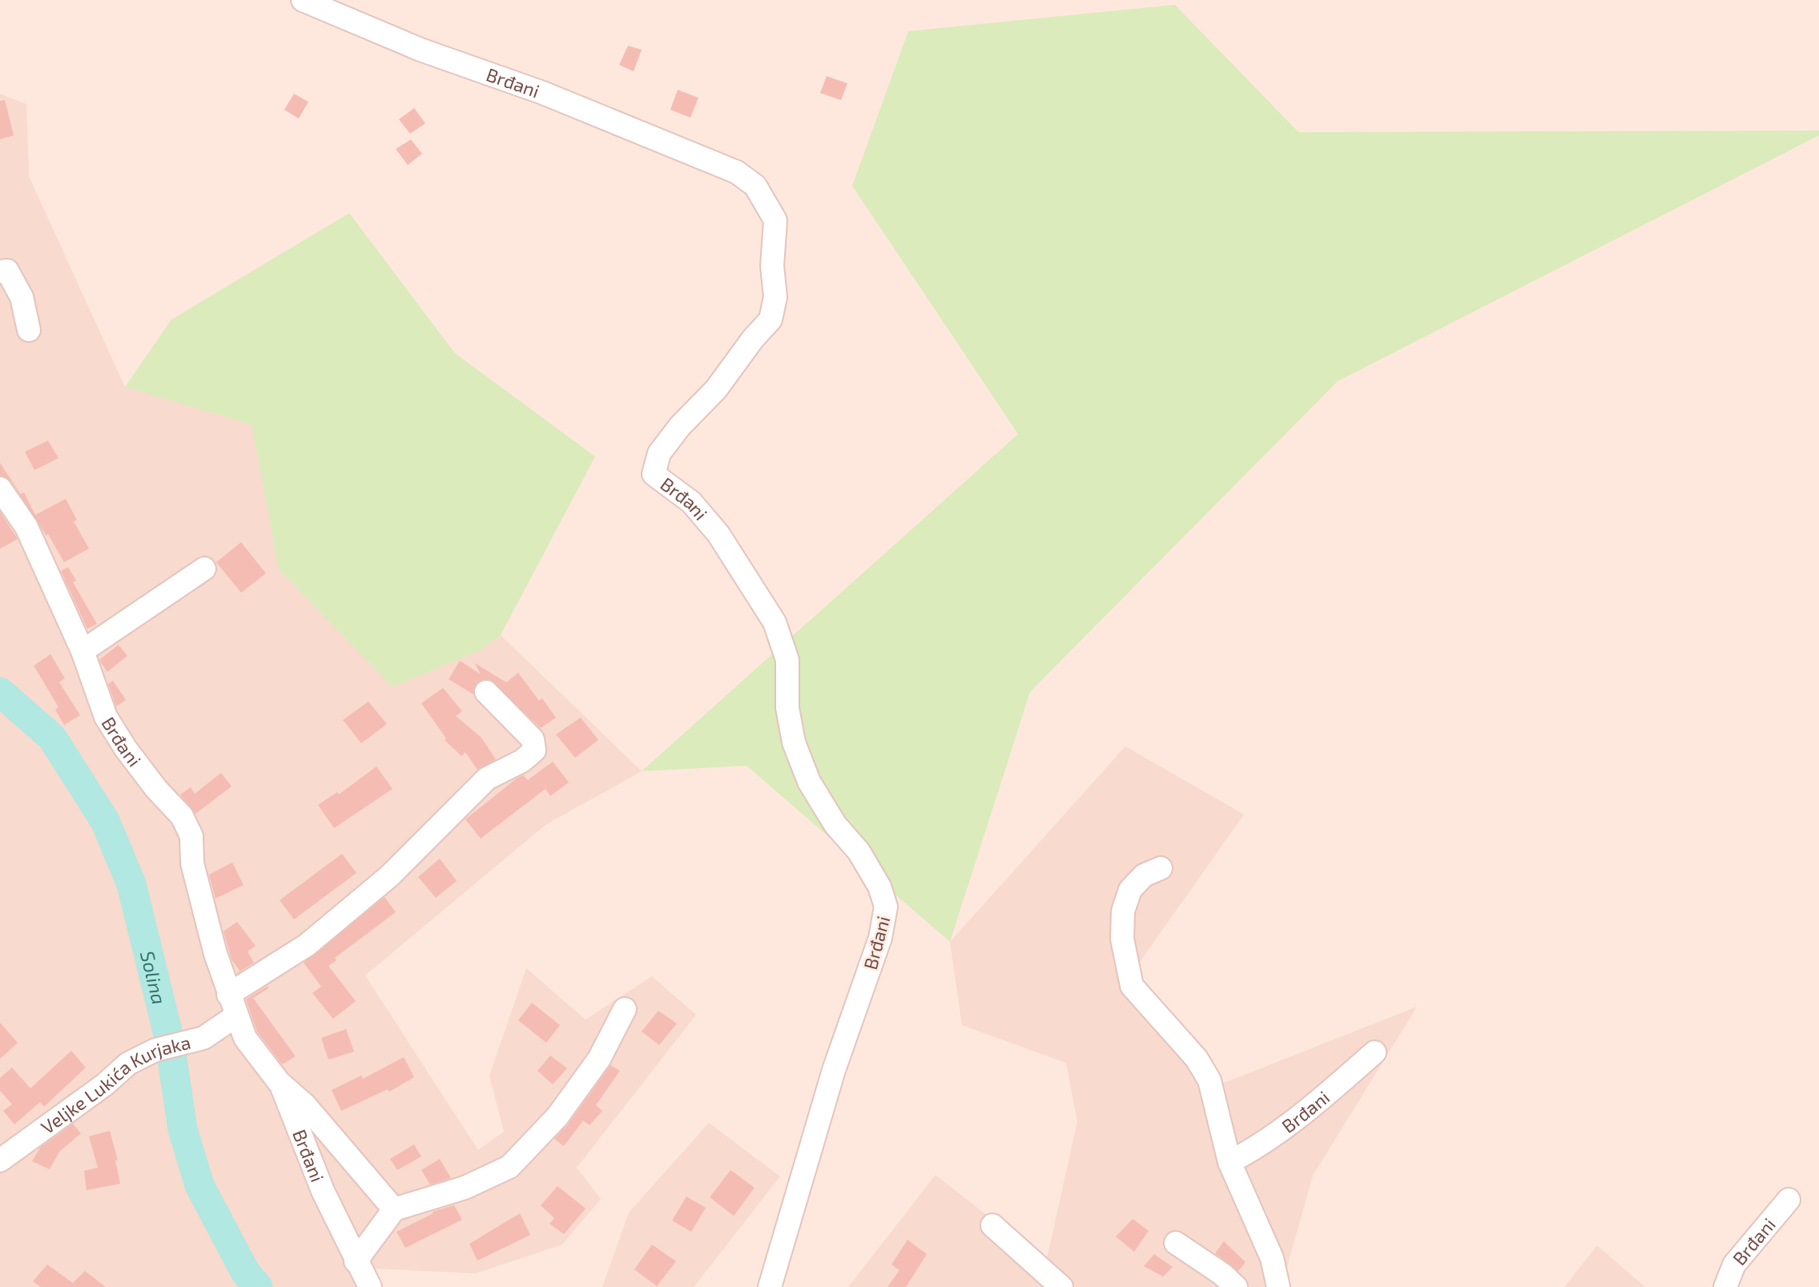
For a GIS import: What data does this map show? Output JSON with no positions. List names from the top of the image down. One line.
{"streets":{"street":["Brđani","Veljke Lukića Kurjaka"]},"crossings":[["Brđani","Veljke Lukića Kurjaka"]],"water":["Solina"]}
